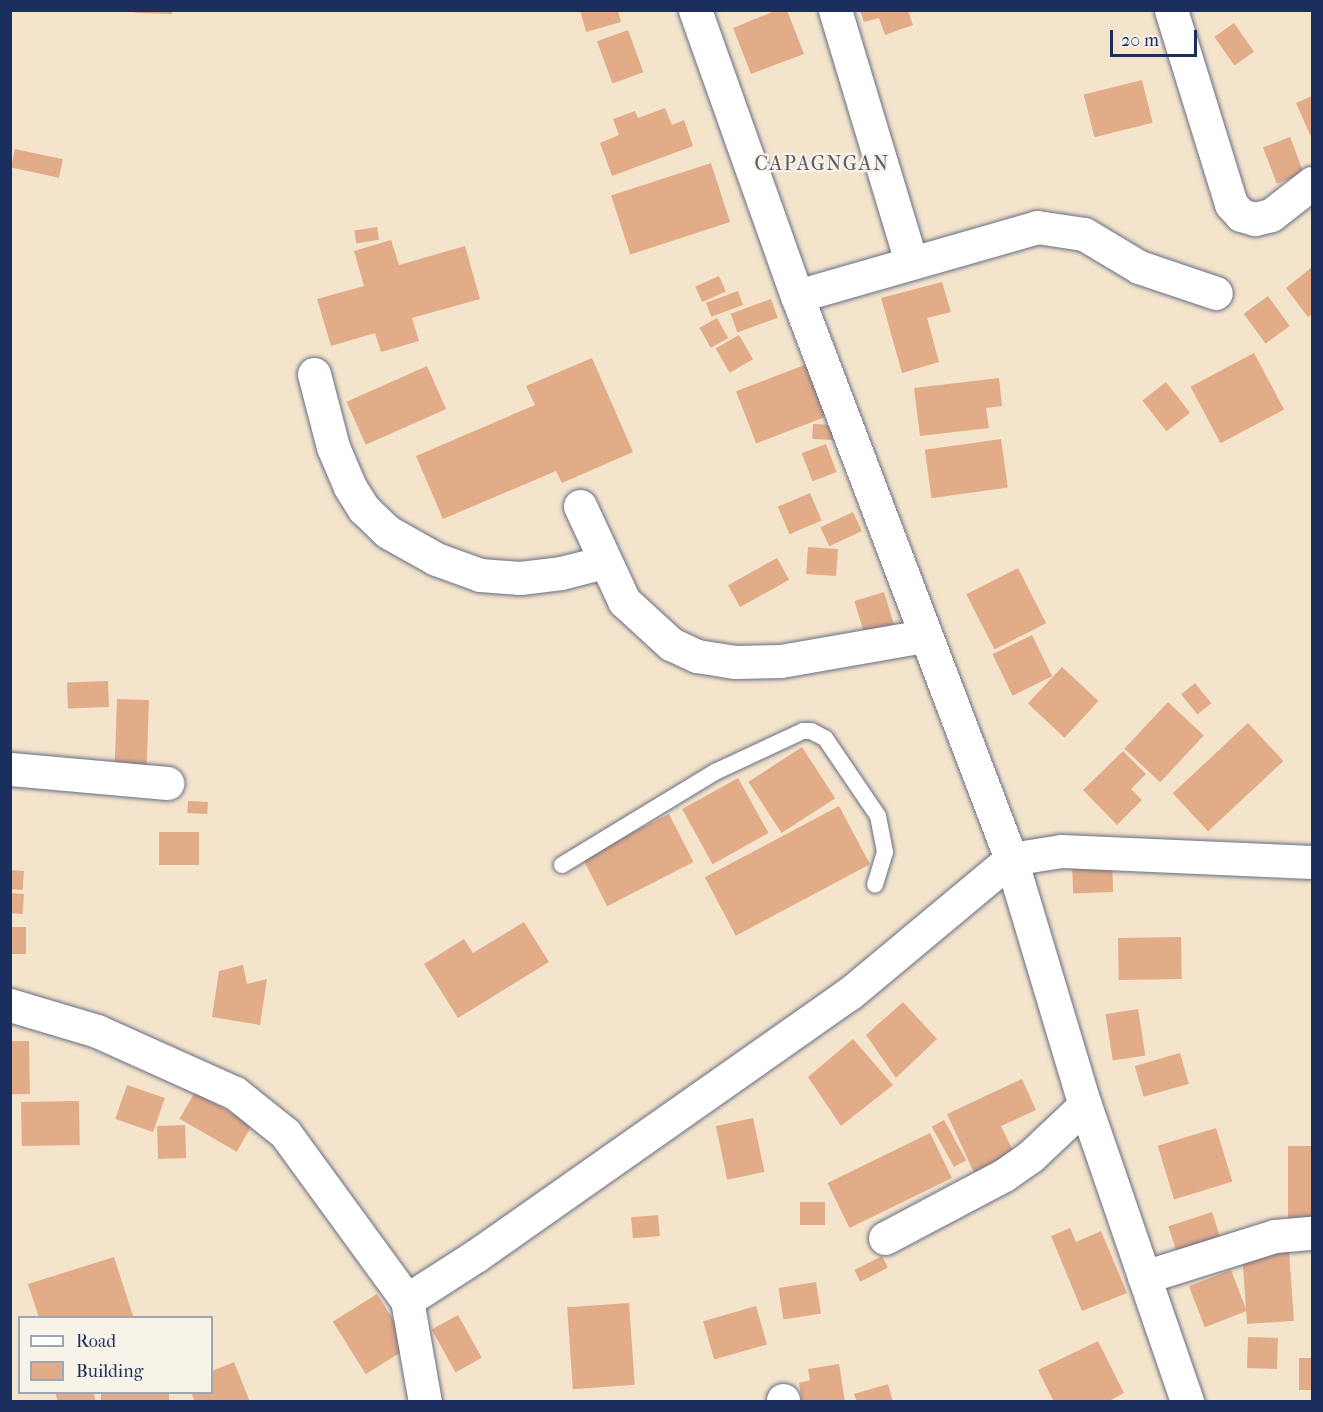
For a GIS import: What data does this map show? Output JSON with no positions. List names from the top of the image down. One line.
{"districts":["CAPAGNGAN"],"legend":["Road","Building"],"scale_bar":"20 m"}
